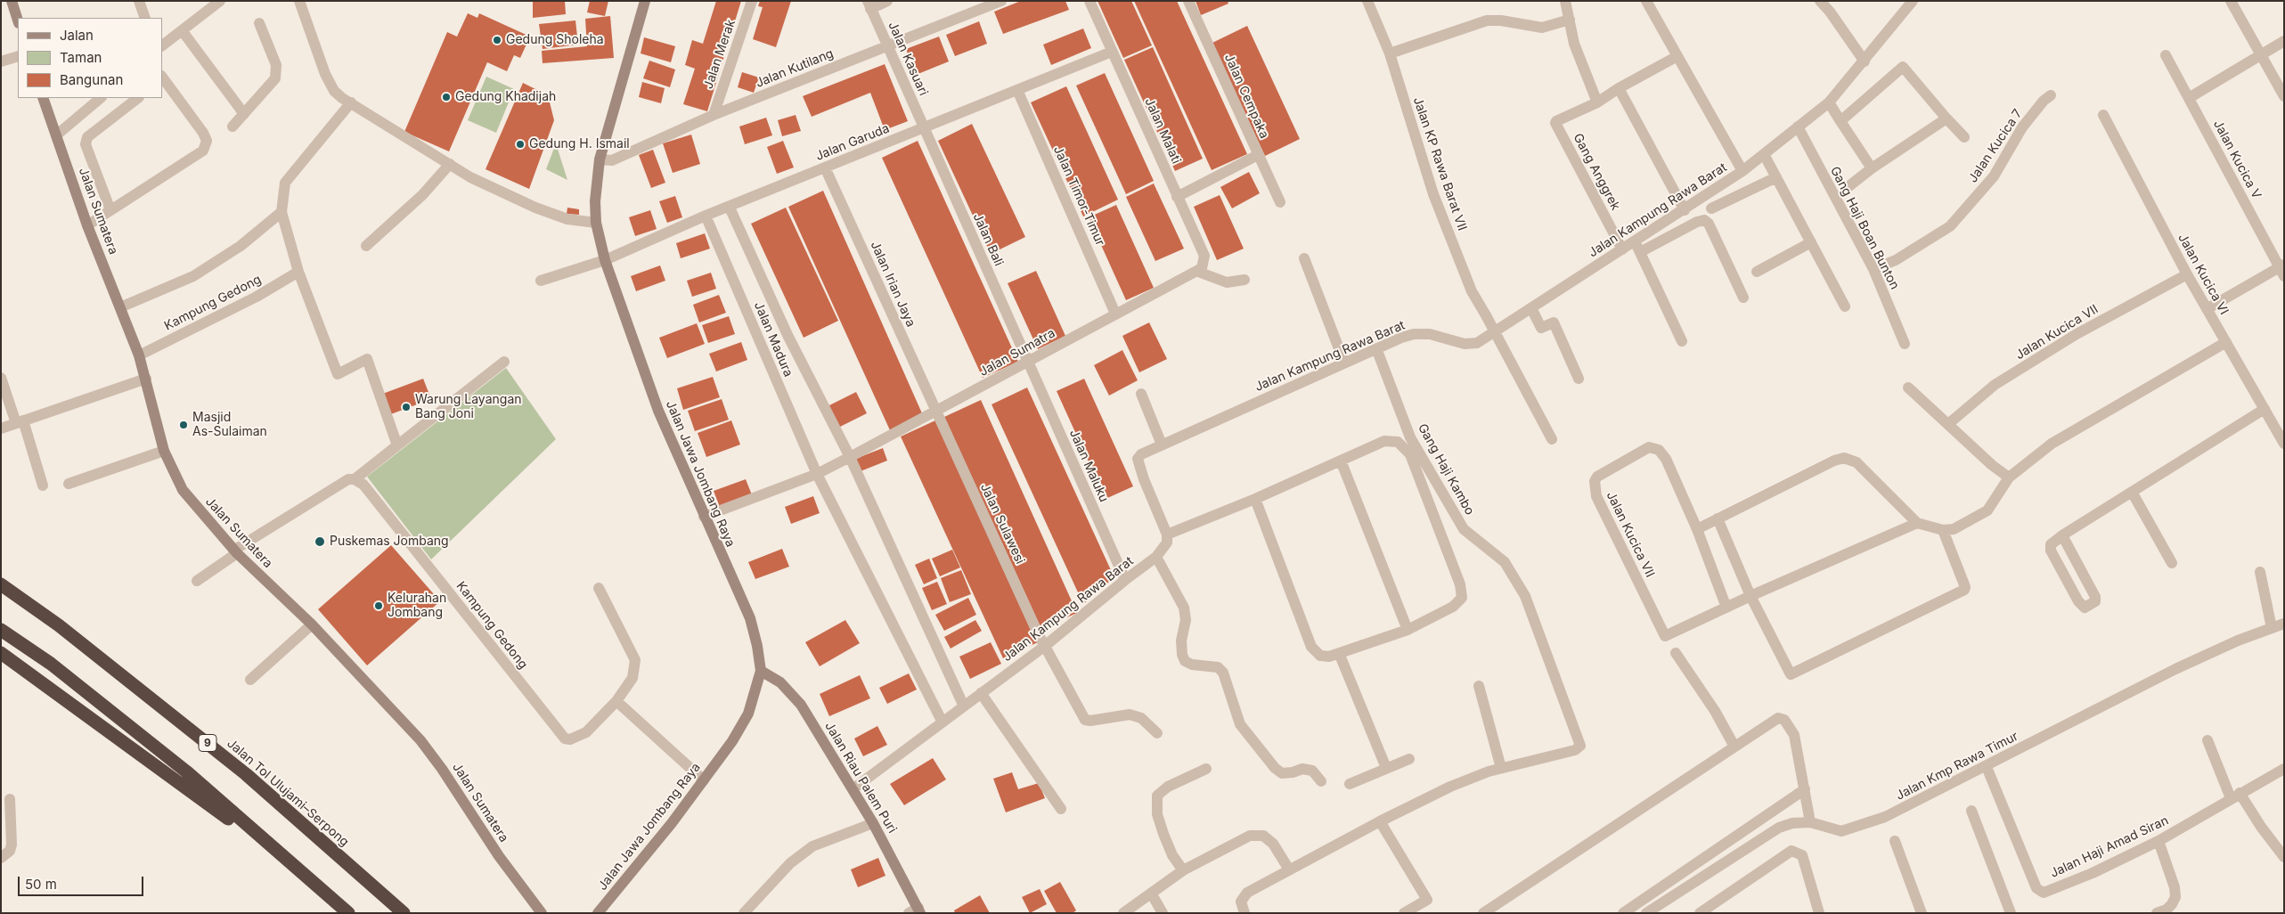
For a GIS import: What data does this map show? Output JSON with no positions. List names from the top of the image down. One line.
{"streets":{"highway":["9","Jalan Tol Ulujami–Serpong"],"street":["Jalan Merak","Jalan Kasuari","Jalan Kutilang","Jalan Cempaka","Jalan Malati","Jalan Garuda","Jalan Kucica 7","Jalan Kucica V","Jalan KP Rawa Barat VII","Gang Anggrek","Jalan Timor-Timur","Jalan Kampung Rawa Barat","Jalan Sumatera","Gang Haji Boan Bunton","Jalan Bali","Jalan Kucica VI","Jalan Irian Jaya","Kampung Gedong","Jalan Kucica VII","Jalan Madura","Jalan Sumatra","Jalan Maluku","Gang Haji Kambo","Jalan Jawa Jombang Raya","Jalan Sulawesi","Jalan Kmp Rawa Timur","Jalan Riau Palem Puri","Jalan Haji Amad Siran"]},"crossings":[["Jalan Merak","Jalan Kutilang"],["Jalan Kasuari","Jalan Kutilang"],["Jalan Kasuari","Jalan Garuda"],["Jalan Kasuari","Jalan Bali"],["Jalan Kutilang","Jalan Jawa Jombang Raya"],["Jalan Malati","Jalan Garuda"],["Jalan Malati","Jalan Sumatra"],["Jalan Garuda","Jalan Timor-Timur"],["Jalan Garuda","Jalan Bali"],["Jalan Garuda","Jalan Irian Jaya"],["Jalan Garuda","Jalan Madura"],["Jalan Garuda","Jalan Jawa Jombang Raya"],["Jalan Kucica 7","Gang Haji Boan Bunton"],["Jalan KP Rawa Barat VII","Jalan Kampung Rawa Barat"],["Gang Anggrek","Jalan Kampung Rawa Barat"],["Jalan Timor-Timur","Jalan Sumatra"],["Jalan Kampung Rawa Barat","Gang Haji Boan Bunton"],["Jalan Kampung Rawa Barat","Jalan Maluku"],["Jalan Kampung Rawa Barat","Gang Haji Kambo"],["Jalan Kampung Rawa Barat","Jalan Sulawesi"],["Jalan Kampung Rawa Barat","Jalan Riau Palem Puri"],["Jalan Sumatera","Kampung Gedong"],["Jalan Bali","Jalan Sumatra"],["Jalan Bali","Jalan Maluku"],["Jalan Kucica VI","Jalan Kucica VII"],["Jalan Irian Jaya","Jalan Sumatra"],["Jalan Irian Jaya","Jalan Sulawesi"],["Jalan Madura","Jalan Sumatra"],["Jalan Sumatra","Jalan Maluku"],["Jalan Sumatra","Jalan Jawa Jombang Raya"],["Jalan Sumatra","Jalan Sulawesi"],["Jalan Jawa Jombang Raya","Jalan Riau Palem Puri"],["Jalan Kmp Rawa Timur","Jalan Haji Amad Siran"]],"places":["Gedung Sholeha","Gedung Khadijah","Gedung H. Ismail","Warung Layangan Bang Joni","Masjid As-Sulaiman","Puskemas Jombang","Kelurahan Jombang"],"legend":["Jalan","Taman","Bangunan"],"scale_bar":"50 m"}
